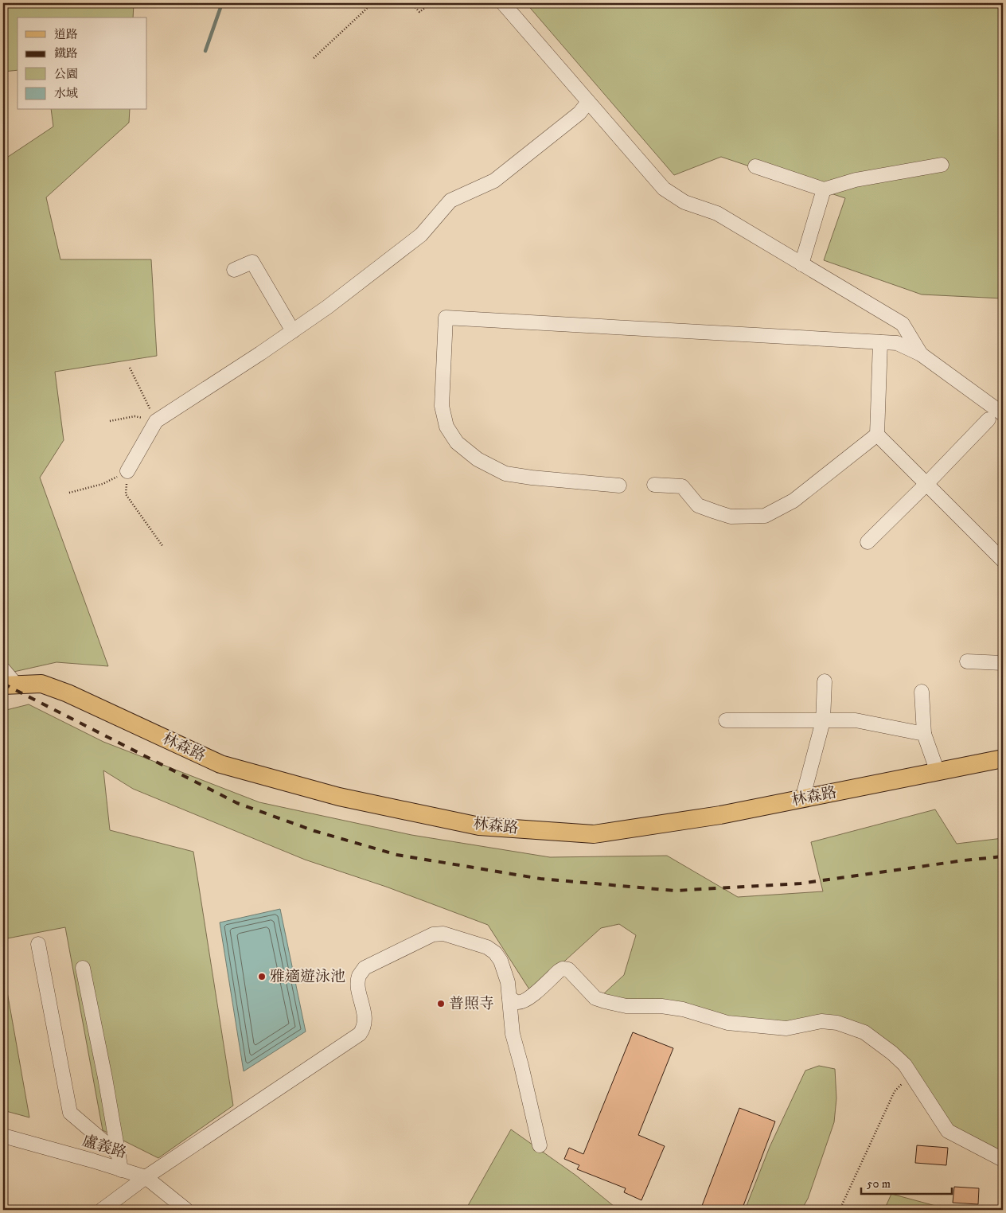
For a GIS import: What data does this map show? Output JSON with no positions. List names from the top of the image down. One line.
{"streets":{"main road":["林森路"],"street":["盧義路"]},"places":["雅適遊泳池","普照寺"],"legend":["道路","鐵路","公園","水域"],"scale_bar":"50 m"}
